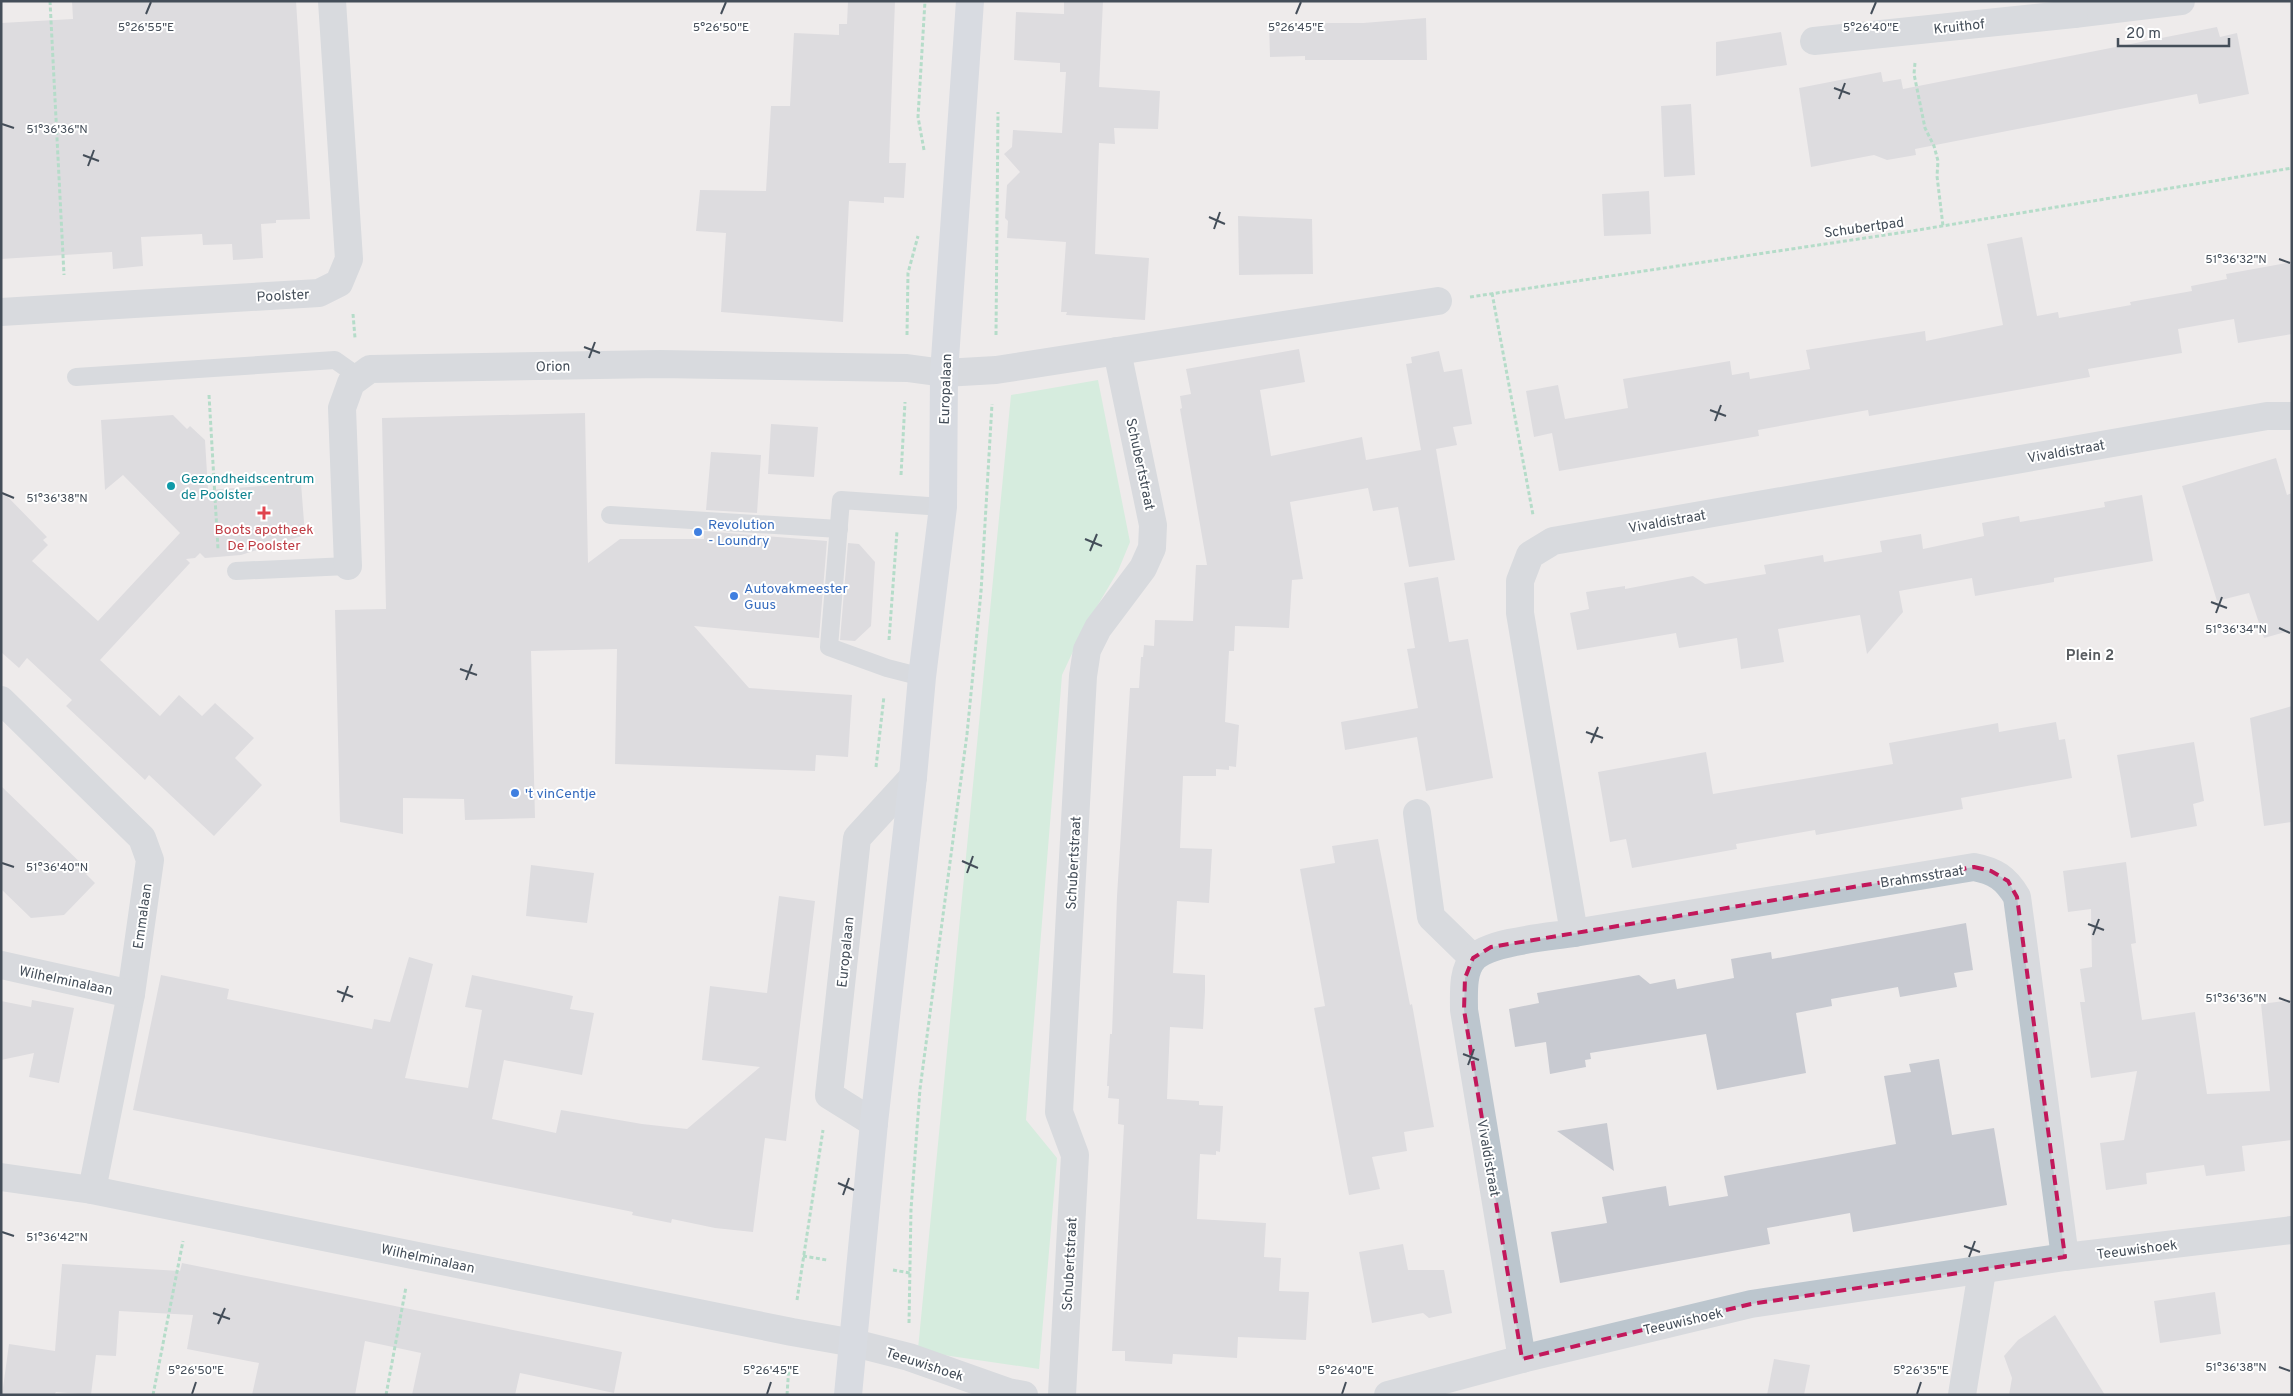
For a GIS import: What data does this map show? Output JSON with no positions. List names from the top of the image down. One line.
{"streets":{"main road":["Europalaan"],"street":["Kruithof","Poolster","Orion","Vivaldistraat","Schubertstraat","Brahmsstraat","Emmalaan","Wilhelminalaan","Teeuwishoek"],"path":["Schubertpad"]},"crossings":[["Orion","Europalaan"],["Europalaan","Wilhelminalaan"],["Europalaan","Teeuwishoek"],["Vivaldistraat","Brahmsstraat"],["Vivaldistraat","Teeuwishoek"],["Brahmsstraat","Teeuwishoek"],["Emmalaan","Wilhelminalaan"],["Wilhelminalaan","Teeuwishoek"]],"districts":["Plein 2"],"places":{"other":["Gezondheidscentrum de Poolster","Revolution - Loundry","Autovakmeester Guus","'t vinCentje"],"health":["Boots apotheek De Poolster"]},"scale_bar":"20 m","coordinates":["5°26'40\"E","5°26'55\"E","5°26'50\"E","5°26'45\"E","51°36'36\"N","51°36'32\"N","51°36'38\"N","51°36'34\"N","51°36'40\"N","51°36'42\"N","5°26'35\"E"]}
